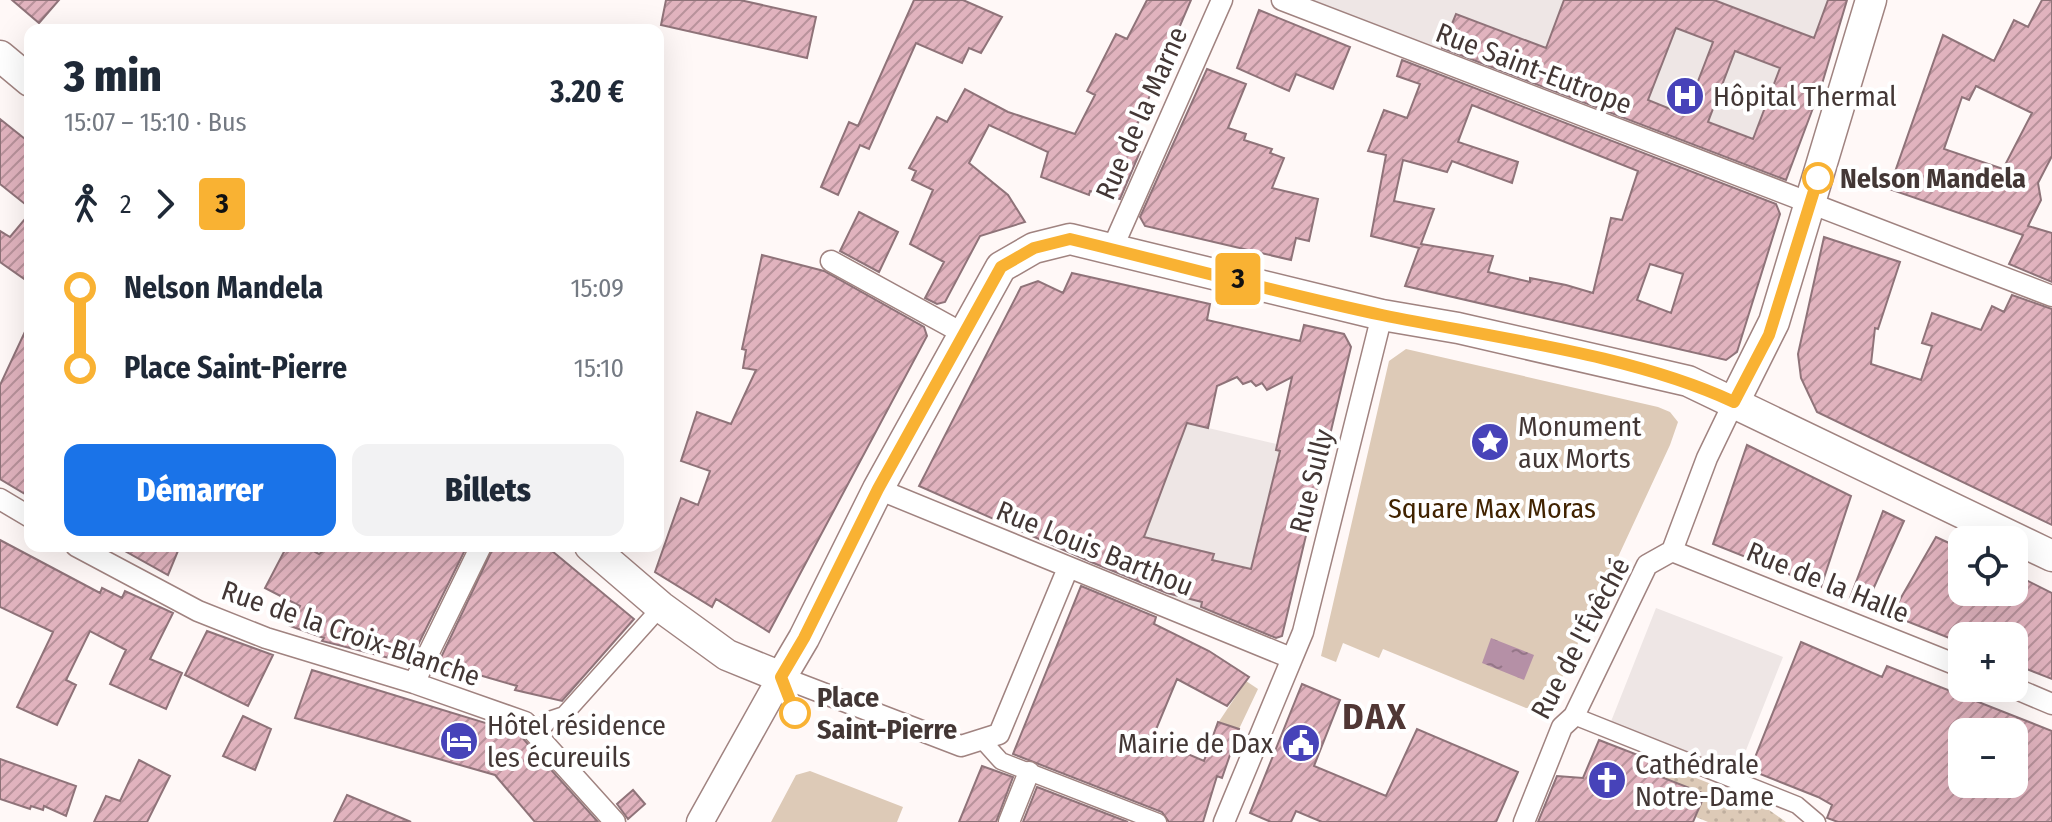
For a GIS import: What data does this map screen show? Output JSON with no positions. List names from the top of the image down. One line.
{"streets":{"street":["Rue Saint-Eutrope","Rue de la Marne","Rue Sully","Rue Louis Barthou","Rue de la Halle","Rue de la Croix-Blanche","Rue de l'Évêché"]},"crossings":[["Rue Sully","Rue Louis Barthou"],["Rue de la Halle","Rue de l'Évêché"]],"districts":["DAX"],"parks":["Square Max Moras"],"places":{"hospital":["Hôpital Thermal"],"other":["Nelson Mandela","Place Saint-Pierre"],"place":["Monument aux Morts"],"hotel":["Hôtel résidence les écureuils"],"public building":["Mairie de Dax"],"church":["Cathédrale Notre-Dame"]},"lines":["bus line 3"],"page":{"on_map":"3","heading":["3 min","15:07 – 15:10 · Bus","3.20 €"],"legs":["2","3"],"list":[{"name":"Nelson Mandela","value":"15:09"},{"name":"Place Saint-Pierre","value":"15:10"}],"buttons":["Démarrer","Billets"],"map_buttons":["+","−"]}}
